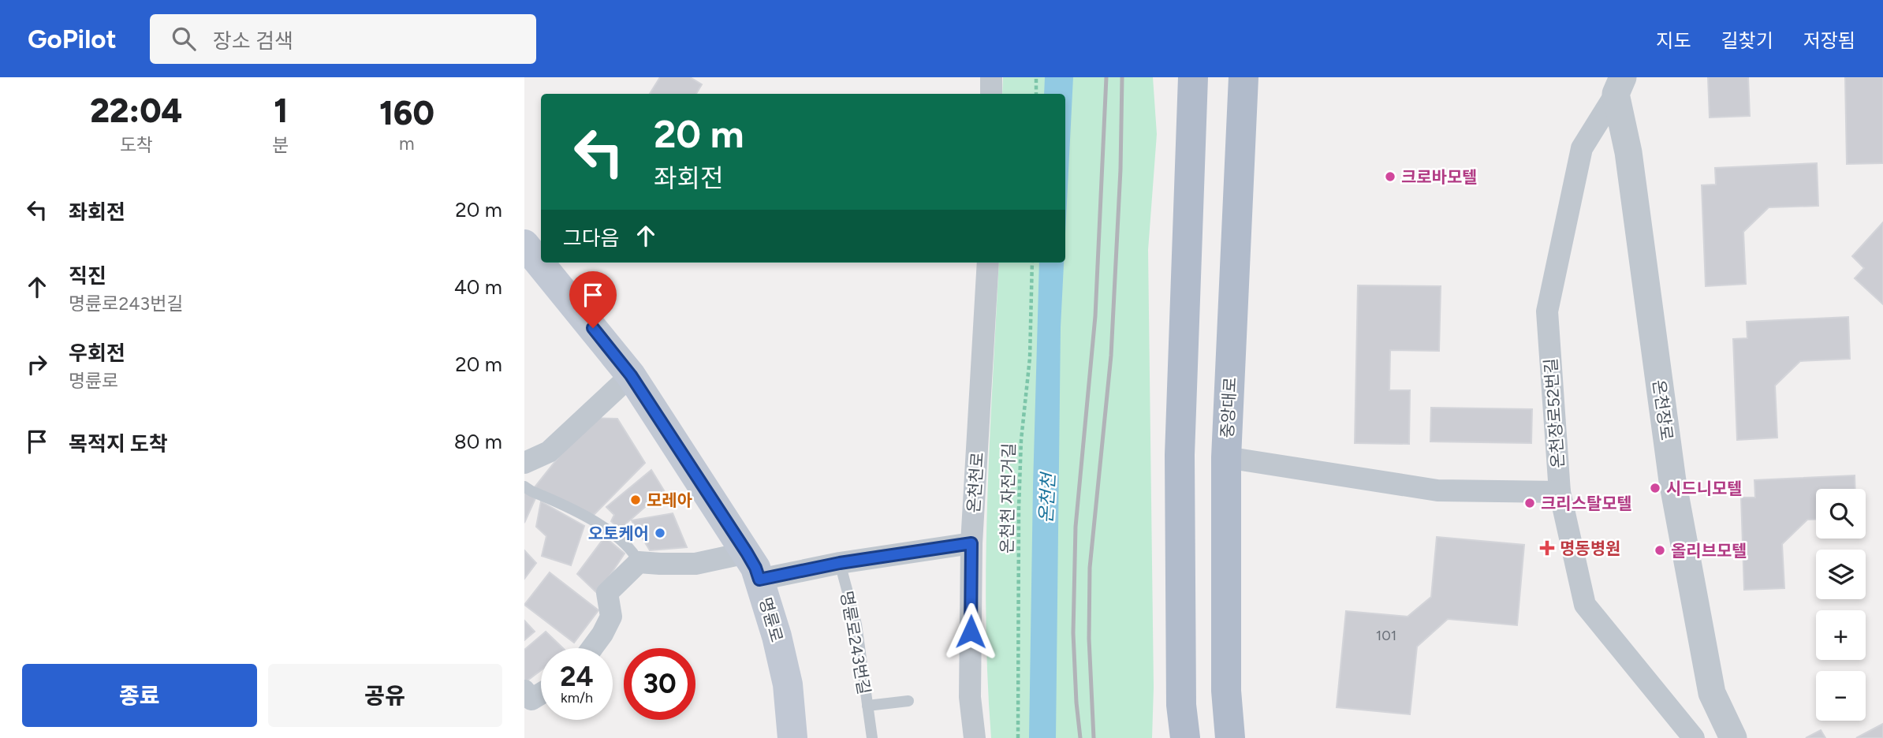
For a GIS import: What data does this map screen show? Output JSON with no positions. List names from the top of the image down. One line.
{"streets":{"main road":["중앙대로","명륜로"],"street":["온천장로","온천장로52번길","온천천로"],"lane":["명륜로243번길"],"path":["온천천 자전거길"]},"crossings":[["온천장로","온천장로52번길"]],"water":["온천천"],"places":{"other":["크로바모텔","시드니모텔","모레아","크리스탈모텔","오토케어","올리브모텔"],"health":["명동병원"]},"house_numbers":["101"],"page":{"header":"GoPilot","search":"장소 검색","nav":["지도","길찾기","저장됨"],"eta":["22:04","도착","1","분","160","m"],"turn":["20 m","좌회전"],"list":[{"name":"좌회전","value":"20 m"},{"name":"직진","note":"명륜로243번길","value":"40 m"},{"name":"우회전","note":"명륜로","value":"20 m"},{"name":"목적지 도착","value":"80 m"}],"then":"그다음","map_buttons":["+","−"],"speed":"24 km/h","limit":"30","buttons":["종료","공유"]}}
